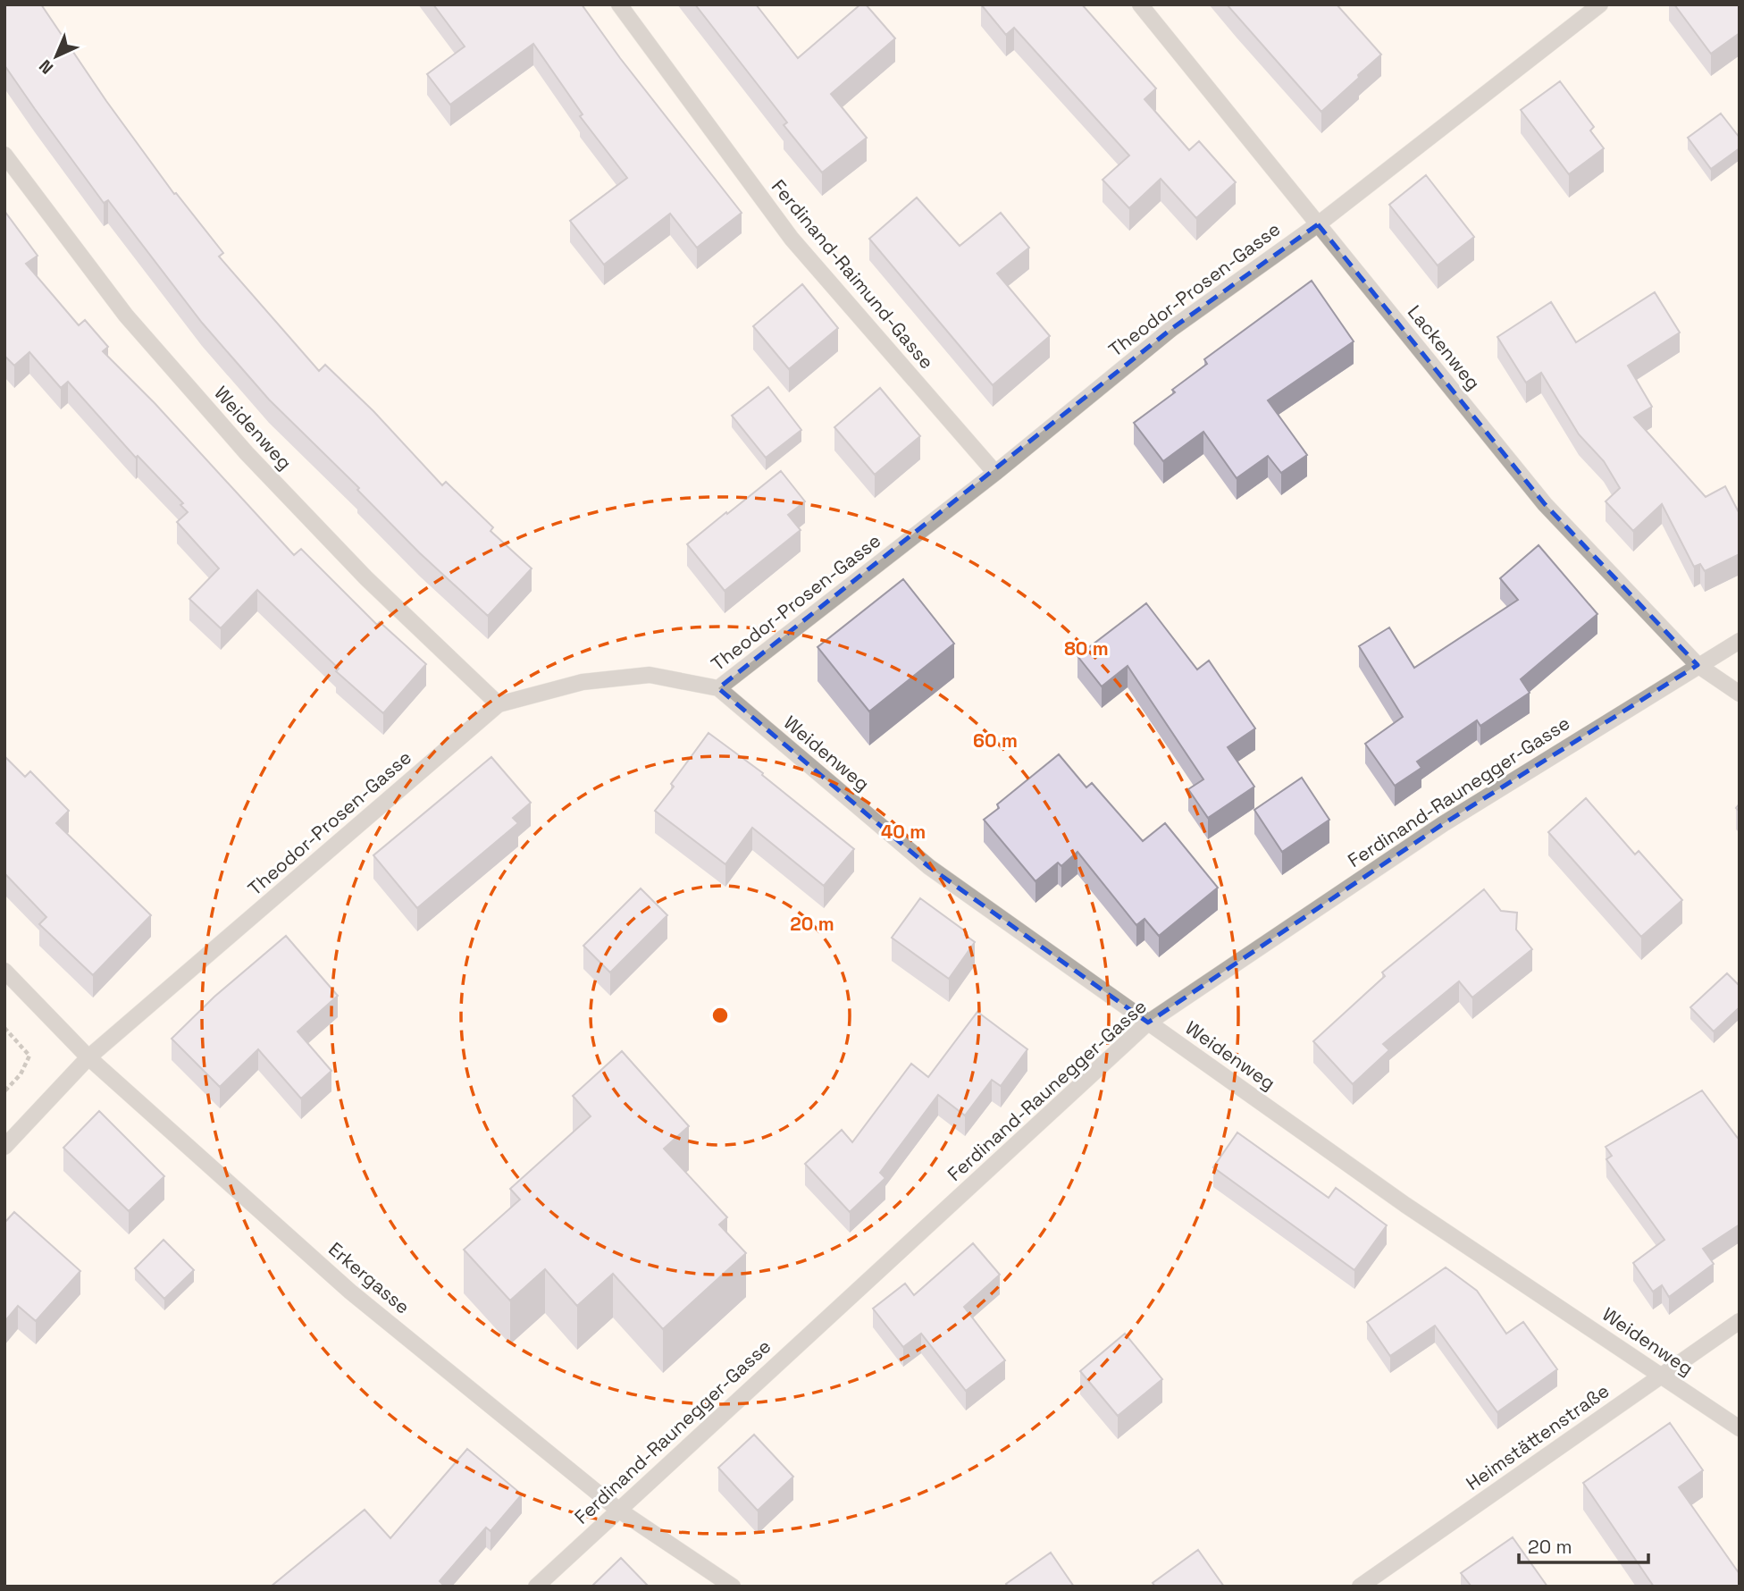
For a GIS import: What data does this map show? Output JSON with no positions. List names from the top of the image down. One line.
{"streets":{"street":["Ferdinand-Raimund-Gasse","Theodor-Prosen-Gasse","Lackenweg","Weidenweg","Ferdinand-Raunegger-Gasse","Erkergasse","Heimstättenstraße"]},"crossings":[["Ferdinand-Raimund-Gasse","Theodor-Prosen-Gasse"],["Theodor-Prosen-Gasse","Lackenweg"],["Theodor-Prosen-Gasse","Weidenweg"],["Theodor-Prosen-Gasse","Erkergasse"],["Lackenweg","Ferdinand-Raunegger-Gasse"],["Weidenweg","Ferdinand-Raunegger-Gasse"],["Weidenweg","Heimstättenstraße"],["Ferdinand-Raunegger-Gasse","Erkergasse"]],"scale_bar":"20 m","north":"bottom left","rings":["80 m","60 m","40 m","20 m"]}
